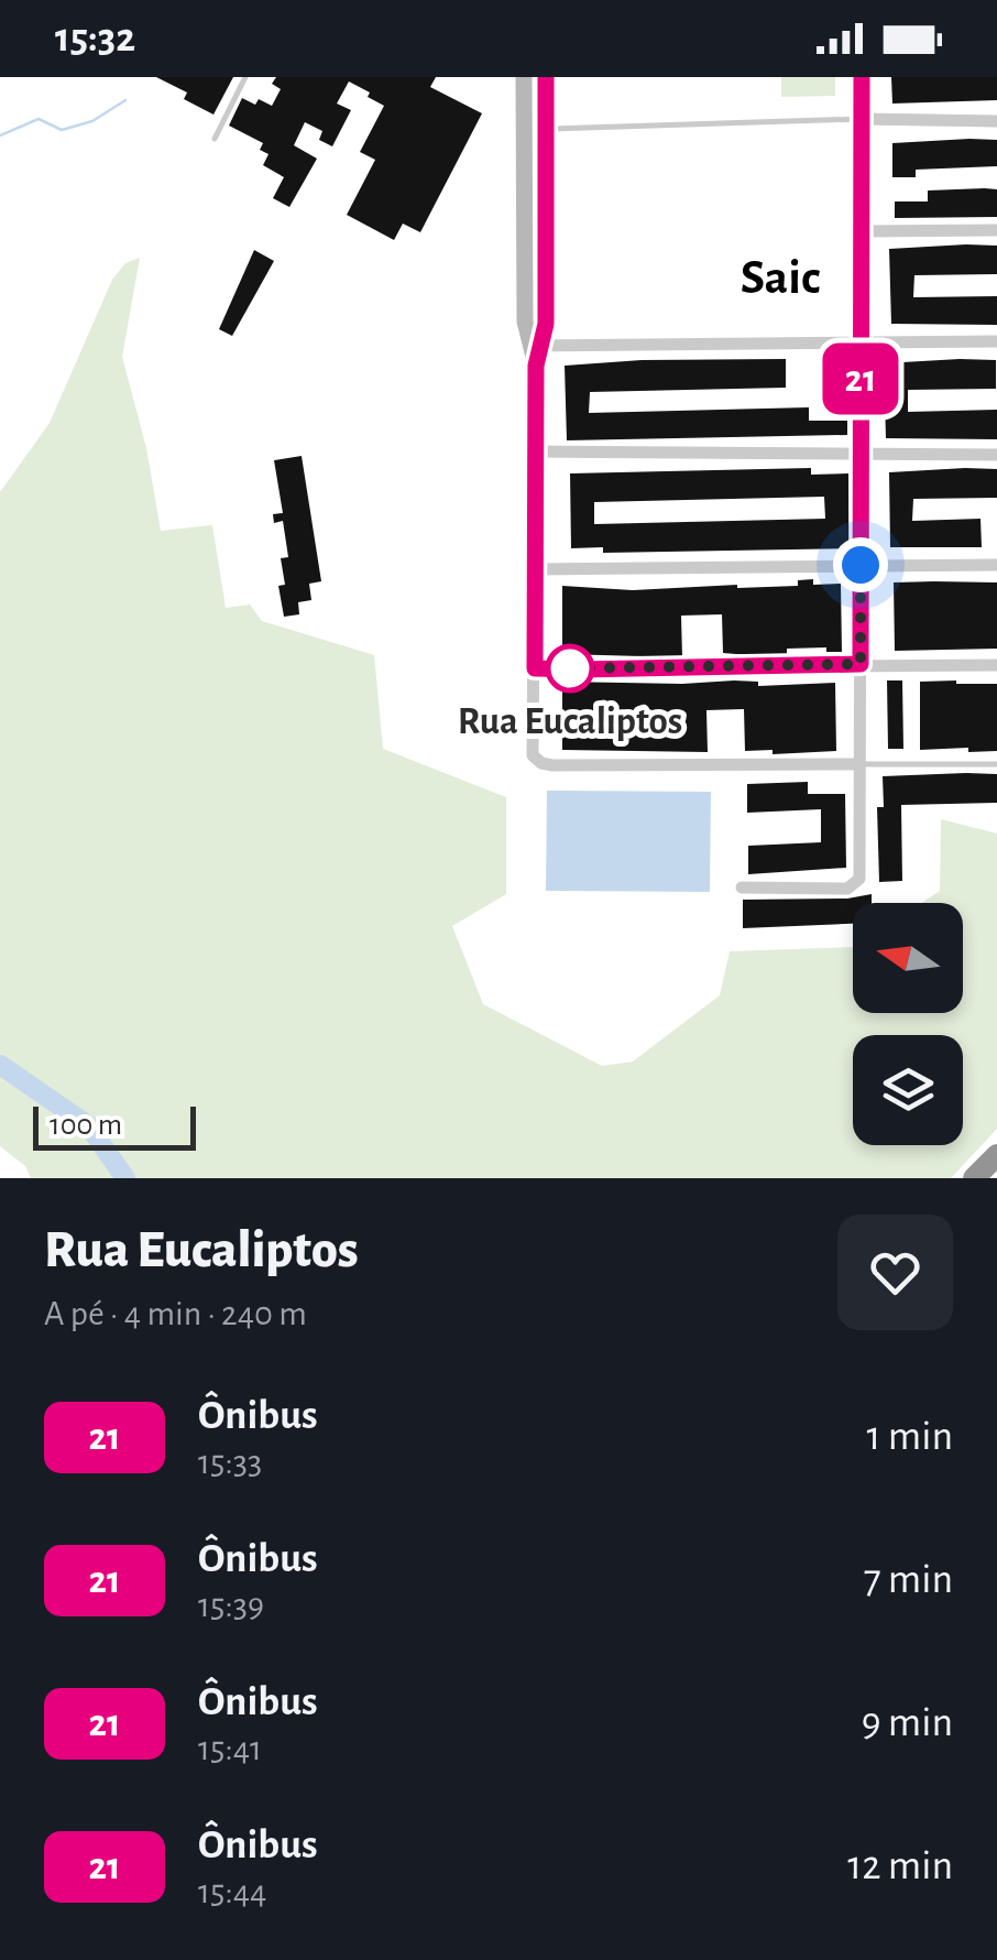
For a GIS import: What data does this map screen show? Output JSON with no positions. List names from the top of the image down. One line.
{"districts":["Saic"],"places":["Rua Eucaliptos"],"lines":["bus line 21"],"scale_bar":"100 m","north":"left","page":{"status":"15:32","on_map":"21","scale":"100 m","heading":["Rua Eucaliptos","A pé · 4 min · 240 m"],"list":[{"mark":"21","name":"Ônibus","note":"15:33","value":"1 min"},{"mark":"21","name":"Ônibus","note":"15:39","value":"7 min"},{"mark":"21","name":"Ônibus","note":"15:41","value":"9 min"},{"mark":"21","name":"Ônibus","note":"15:44","value":"12 min"}]}}
